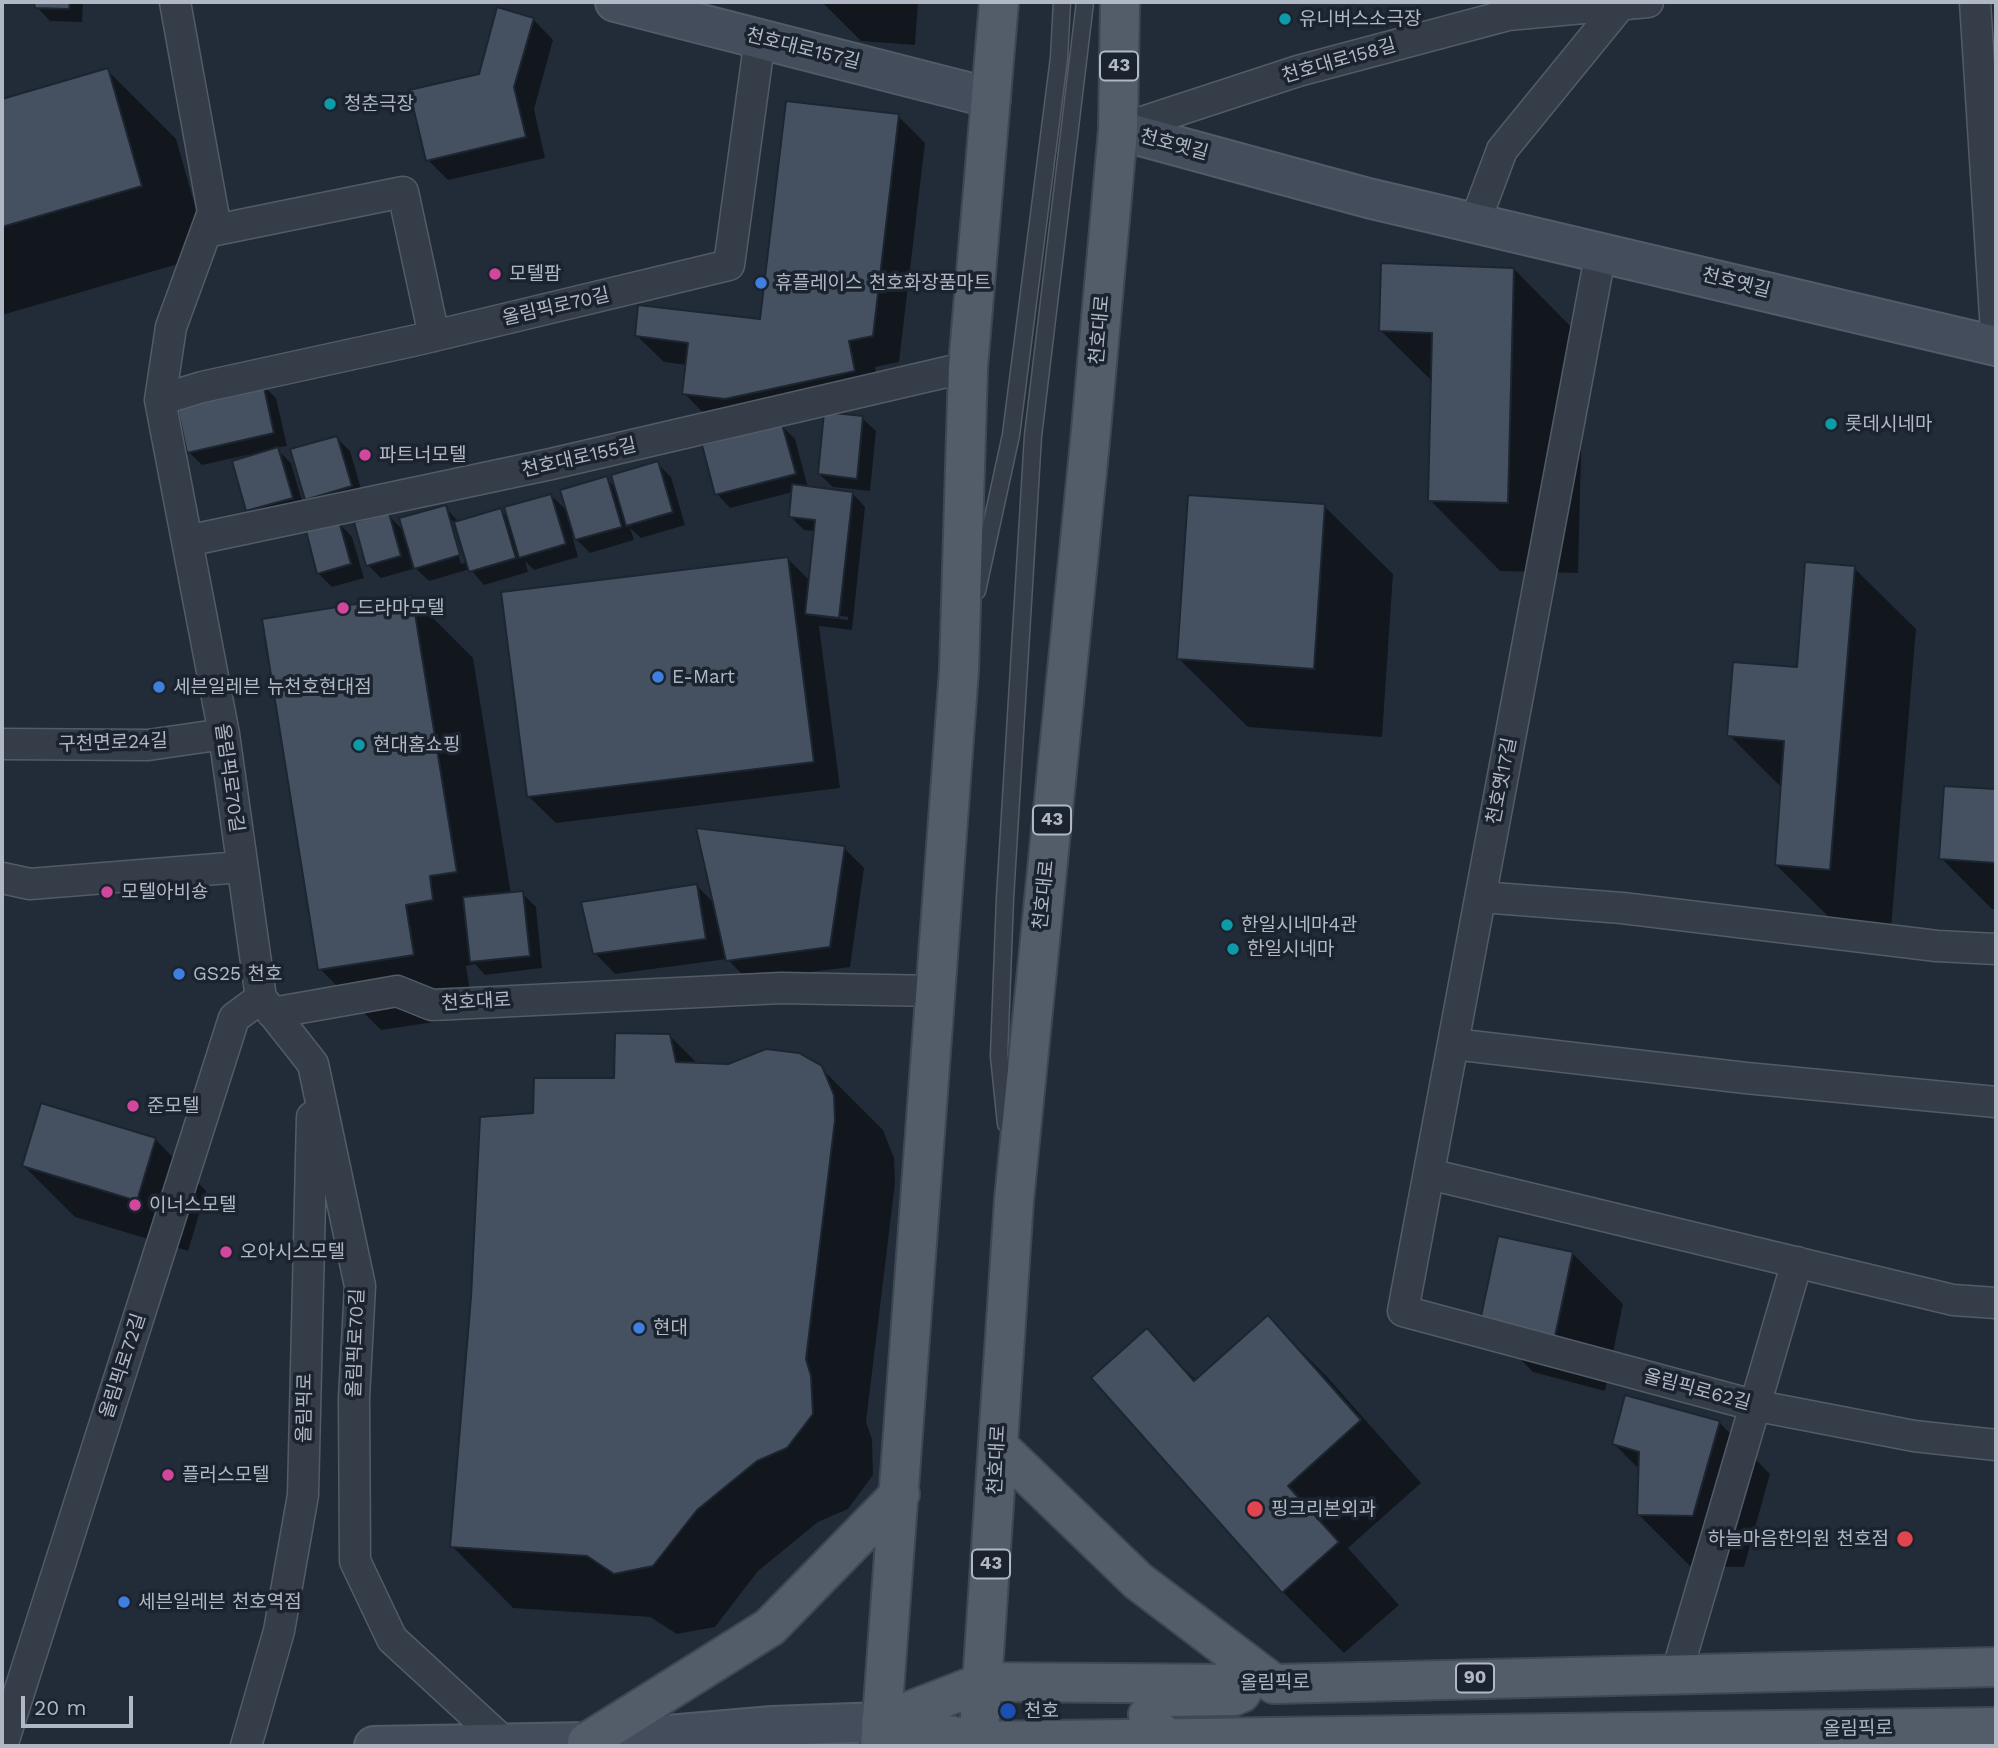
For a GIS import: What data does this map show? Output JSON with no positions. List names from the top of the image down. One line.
{"streets":{"main road":["43","천호대로","올림픽로","90"],"street":["천호대로157길","천호대로158길","천호옛길","올림픽로70길","천호대로155길","구천면로24길","천호옛17길","올림픽로72길","올림픽로62길"]},"crossings":[["천호대로157길","올림픽로70길"],["천호대로158길","천호옛길"],["천호대로158길","천호대로"],["천호옛길","천호대로"],["천호옛길","천호옛17길"],["올림픽로70길","천호대로"],["올림픽로70길","천호대로155길"],["올림픽로70길","구천면로24길"],["올림픽로70길","올림픽로72길"],["올림픽로70길","올림픽로"],["천호대로","올림픽로72길"],["천호대로","올림픽로"],["천호옛17길","올림픽로62길"]],"places":["유니버스소극장","청춘극장","모텔팜","휴플레이스 천호화장품마트","롯데시네마","파트너모텔","드라마모텔","E-Mart","세븐일레븐 뉴천호현대점","현대홈쇼핑","모텔아비숑","한일시네마4관","한일시네마","GS25 천호","준모텔","이너스모텔","오아시스모텔","현대","플러스모텔","핑크리본외과","하늘마음한의원 천호점","세븐일레븐 천호역점","천호"],"scale_bar":"20 m"}
